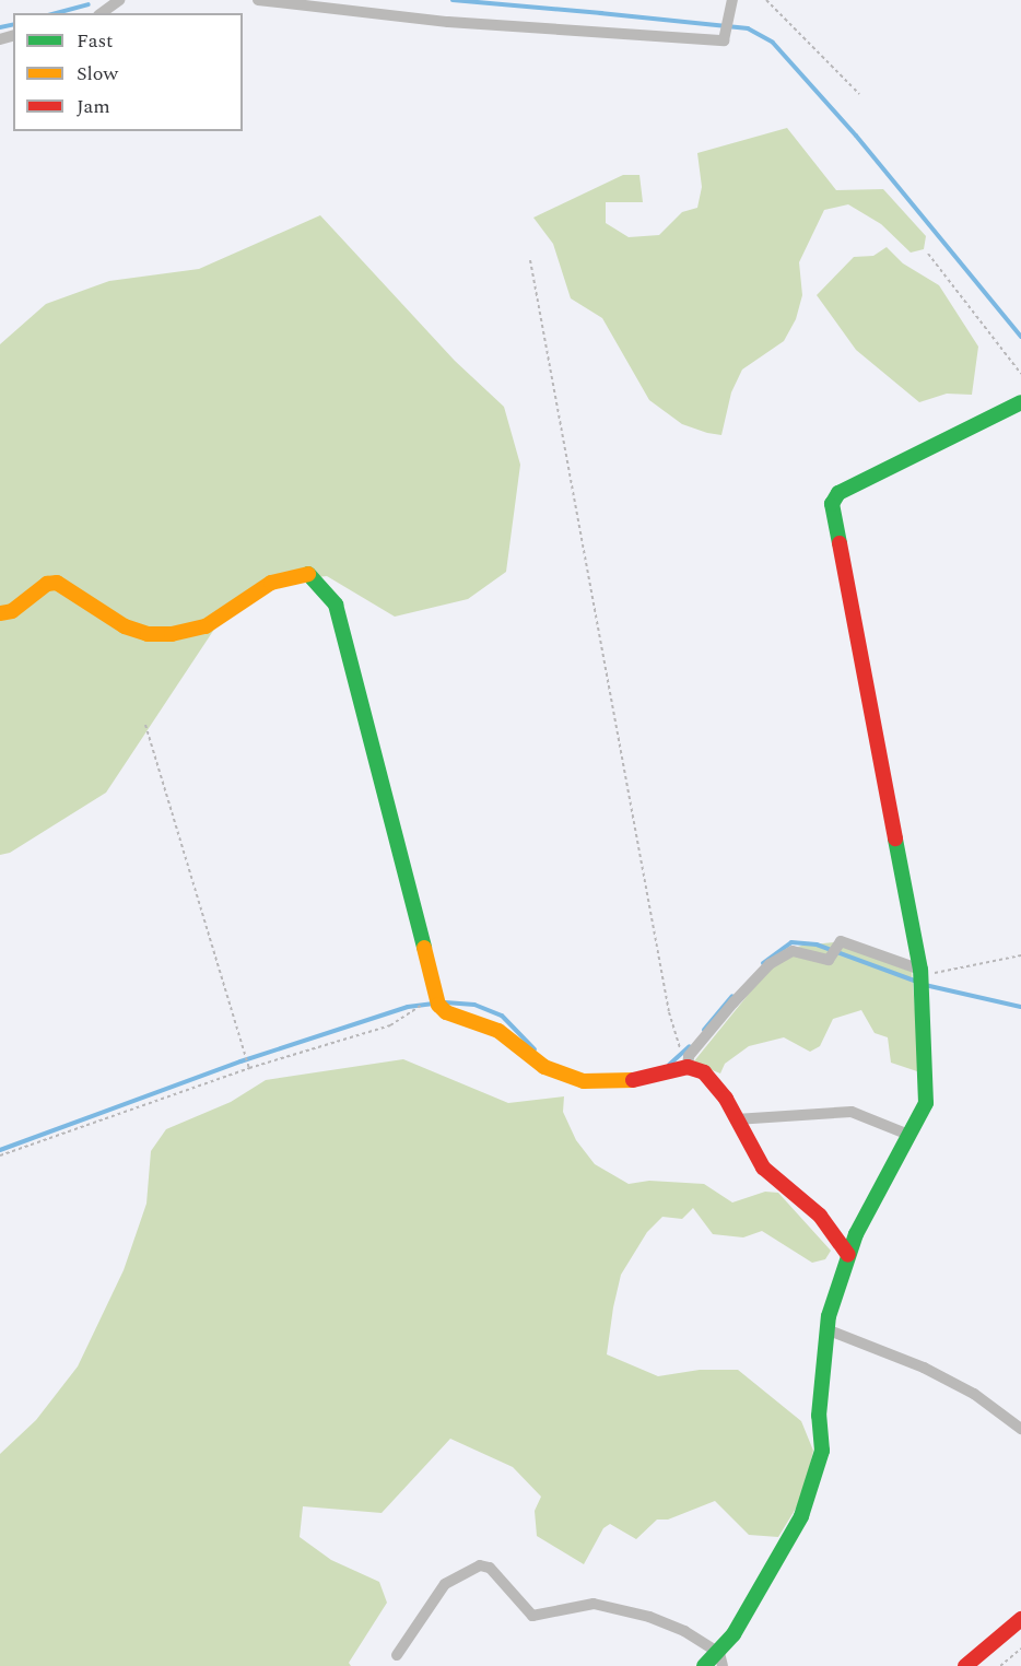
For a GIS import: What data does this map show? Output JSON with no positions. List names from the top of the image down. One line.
{"legend":["Fast","Slow","Jam"]}
